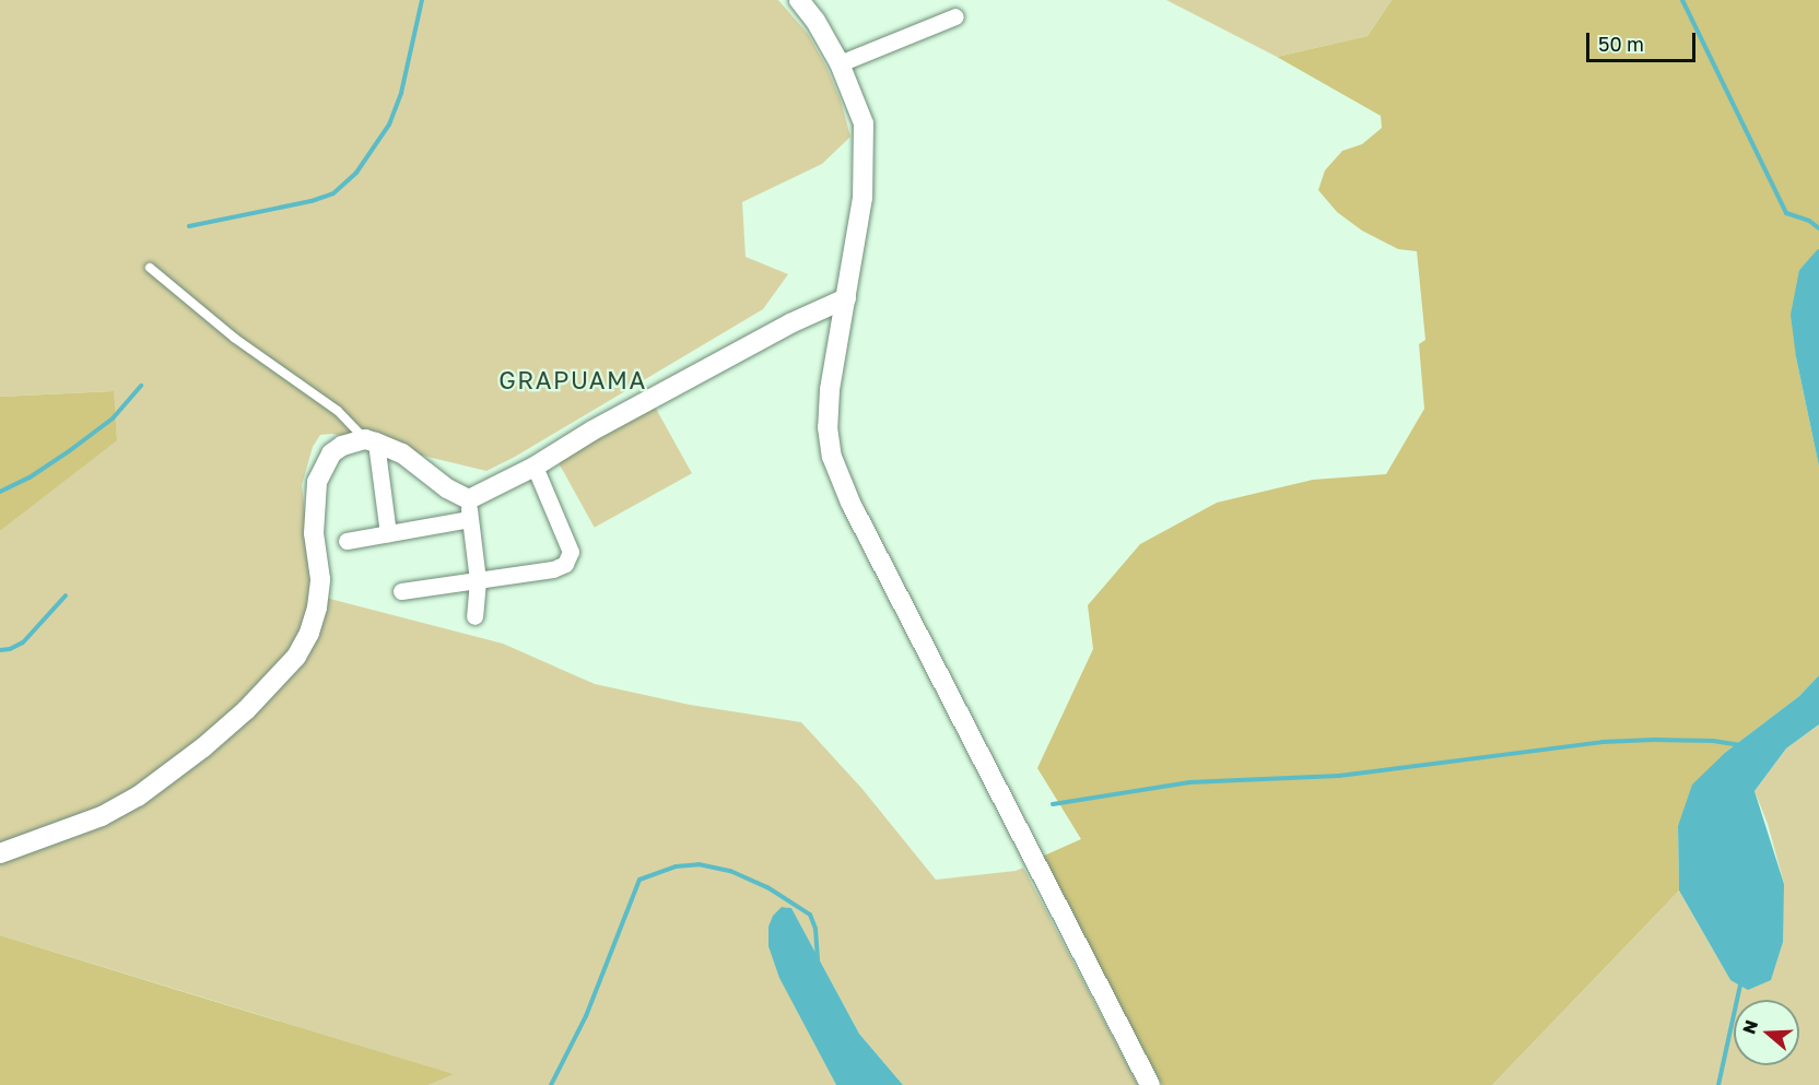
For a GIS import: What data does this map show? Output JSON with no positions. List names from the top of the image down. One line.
{"districts":["GRAPUAMA"],"scale_bar":"50 m","north":"left"}
